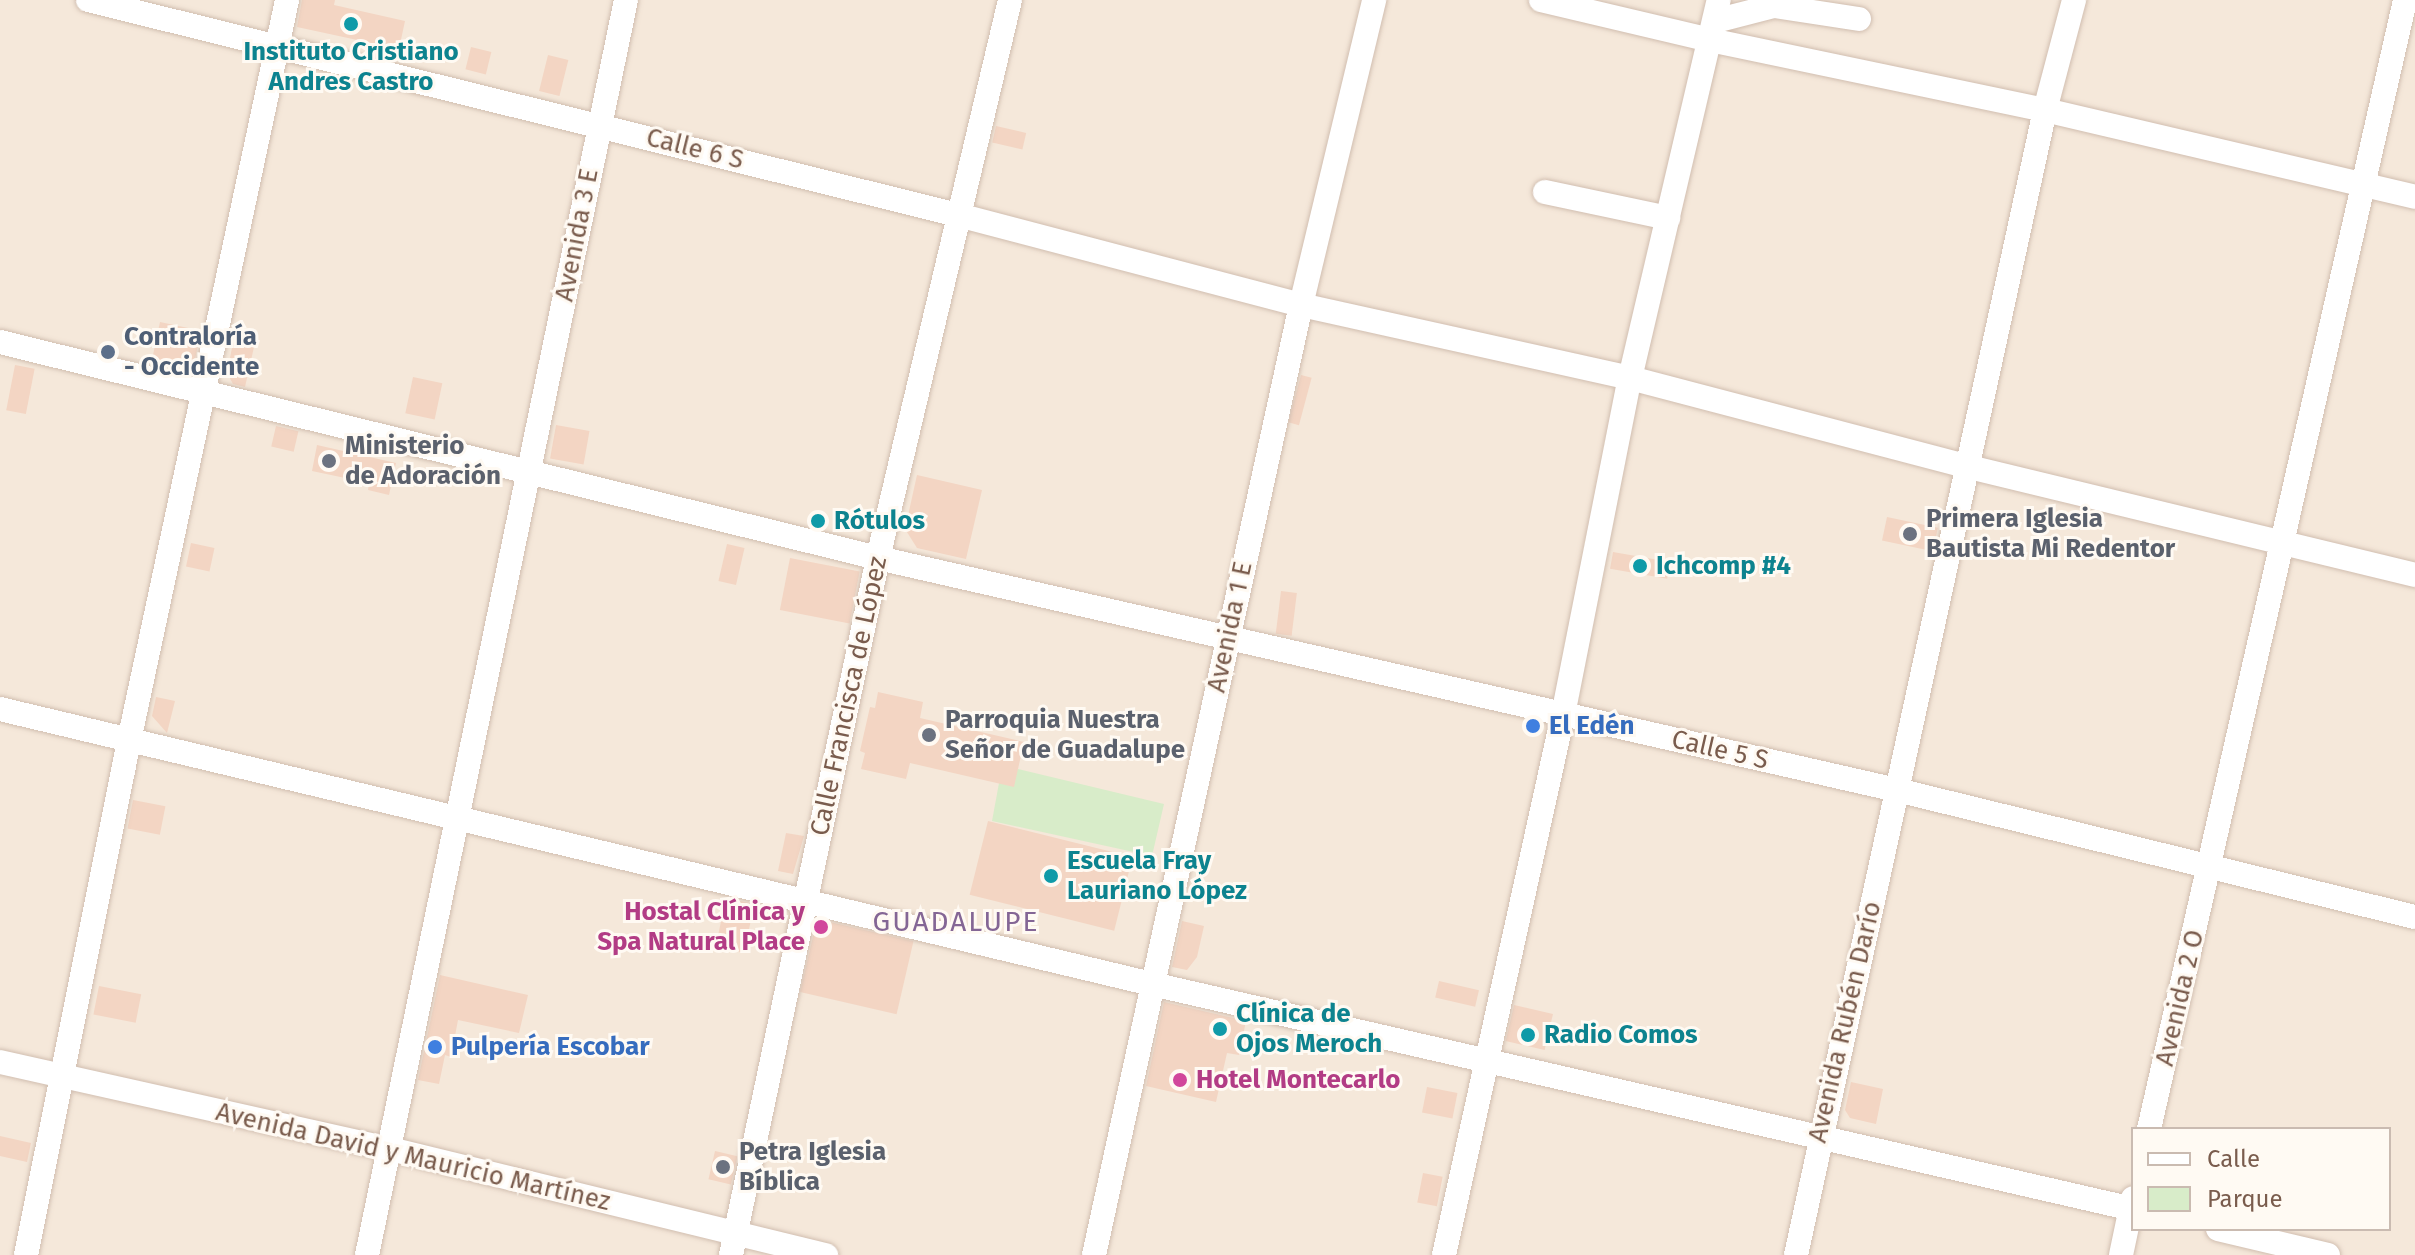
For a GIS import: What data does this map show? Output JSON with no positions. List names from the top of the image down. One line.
{"streets":{"street":["Calle 6 S","Avenida 3 E","Avenida 1 E","Calle Francisca de López","Calle 5 S","Avenida 2 O","Avenida Rubén Darío","Avenida David y Mauricio Martínez"]},"crossings":[["Calle 6 S","Avenida 3 E"],["Calle 6 S","Avenida 1 E"],["Calle 6 S","Calle Francisca de López"],["Calle 6 S","Avenida 2 O"],["Calle 6 S","Avenida Rubén Darío"],["Avenida 3 E","Calle 5 S"],["Avenida 3 E","Avenida David y Mauricio Martínez"],["Avenida 1 E","Calle 5 S"],["Calle Francisca de López","Calle 5 S"],["Calle Francisca de López","Avenida David y Mauricio Martínez"],["Calle 5 S","Avenida 2 O"],["Calle 5 S","Avenida Rubén Darío"]],"districts":["GUADALUPE"],"places":["Instituto Cristiano Andres Castro","Contraloría - Occidente","Ministerio de Adoración","Rótulos","Primera Iglesia Bautista Mi Redentor","Ichcomp #4","El Edén","Parroquia Nuestra Señor de Guadalupe","Escuela Fray Lauriano López","Hostal Clínica y Spa Natural Place","Clínica de Ojos Meroch","Radio Comos","Pulpería Escobar","Hotel Montecarlo","Petra Iglesia Bíblica"],"legend":["Calle","Parque"]}
